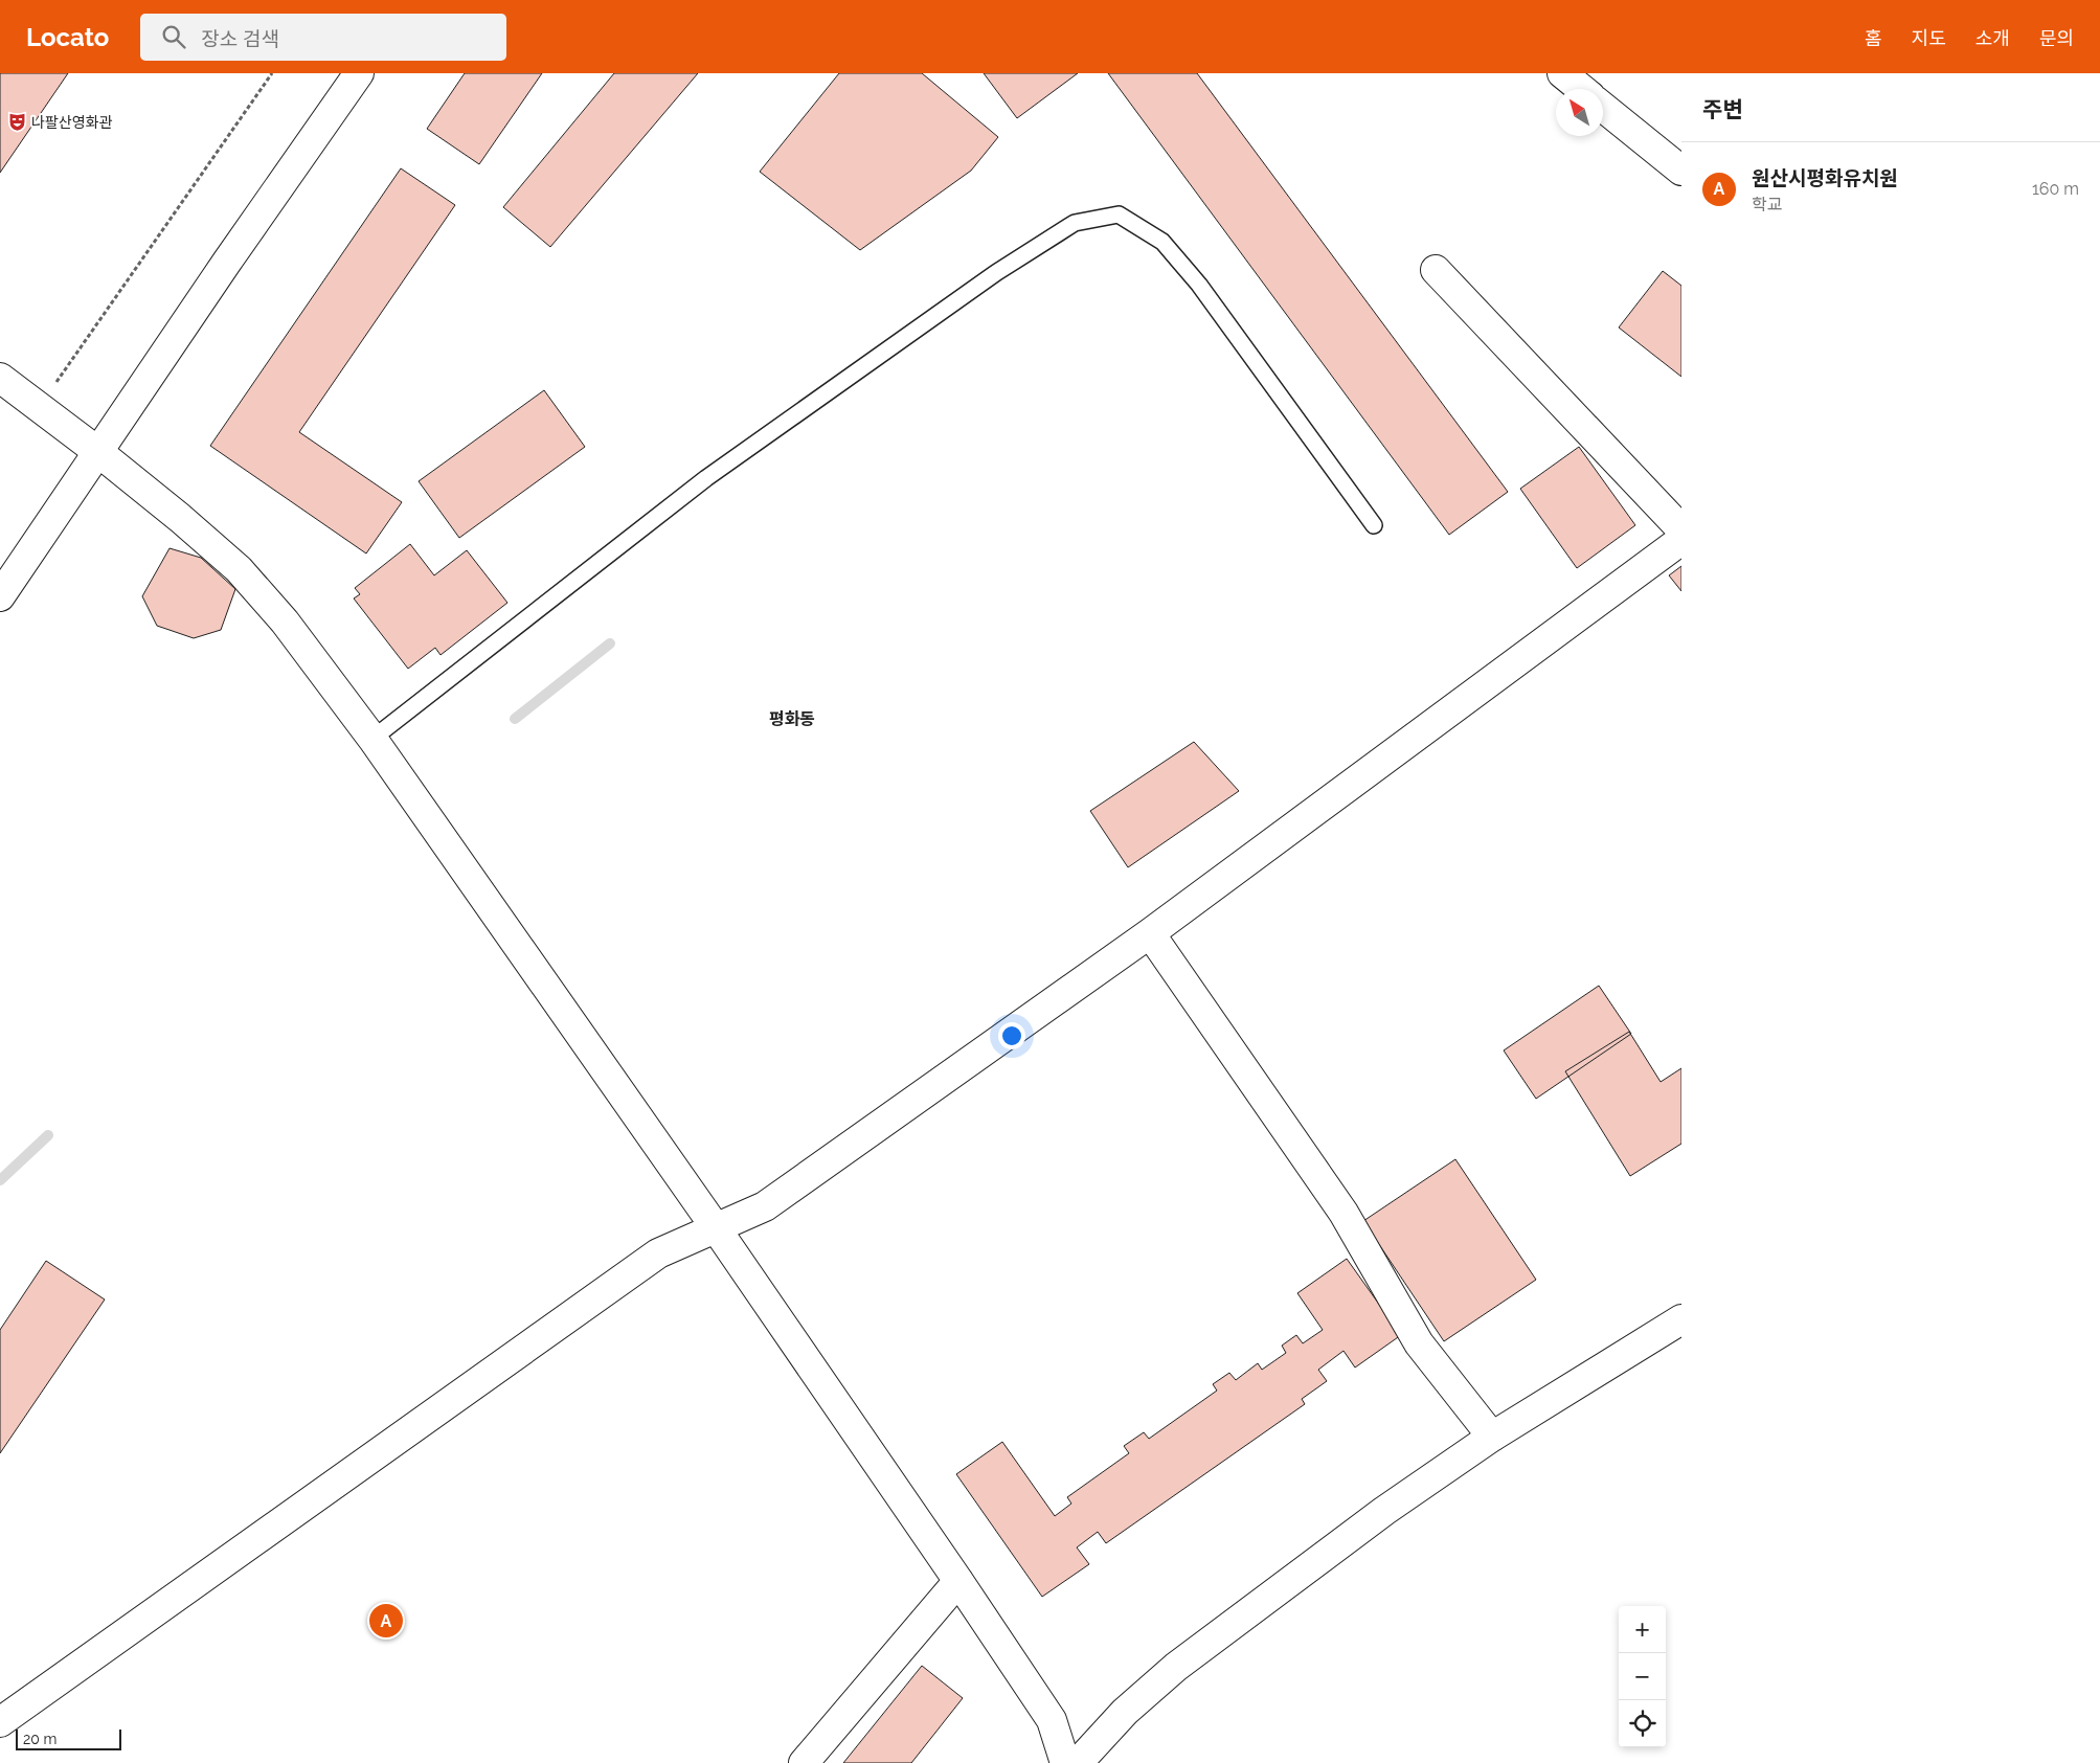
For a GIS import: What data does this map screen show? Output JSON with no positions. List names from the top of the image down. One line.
{"districts":["평화동"],"places":{"theatre":["나팔산영화관"]},"scale_bar":"20 m","north":"top left","page":{"header":"Locato","search":"장소 검색","nav":["홈","지도","소개","문의"],"heading":"주변","list":[{"mark":"A","name":"원산시평화유치원","note":"학교","value":"160 m"}],"pins":"A","map_buttons":["+","−"],"scale":"20 m"}}
